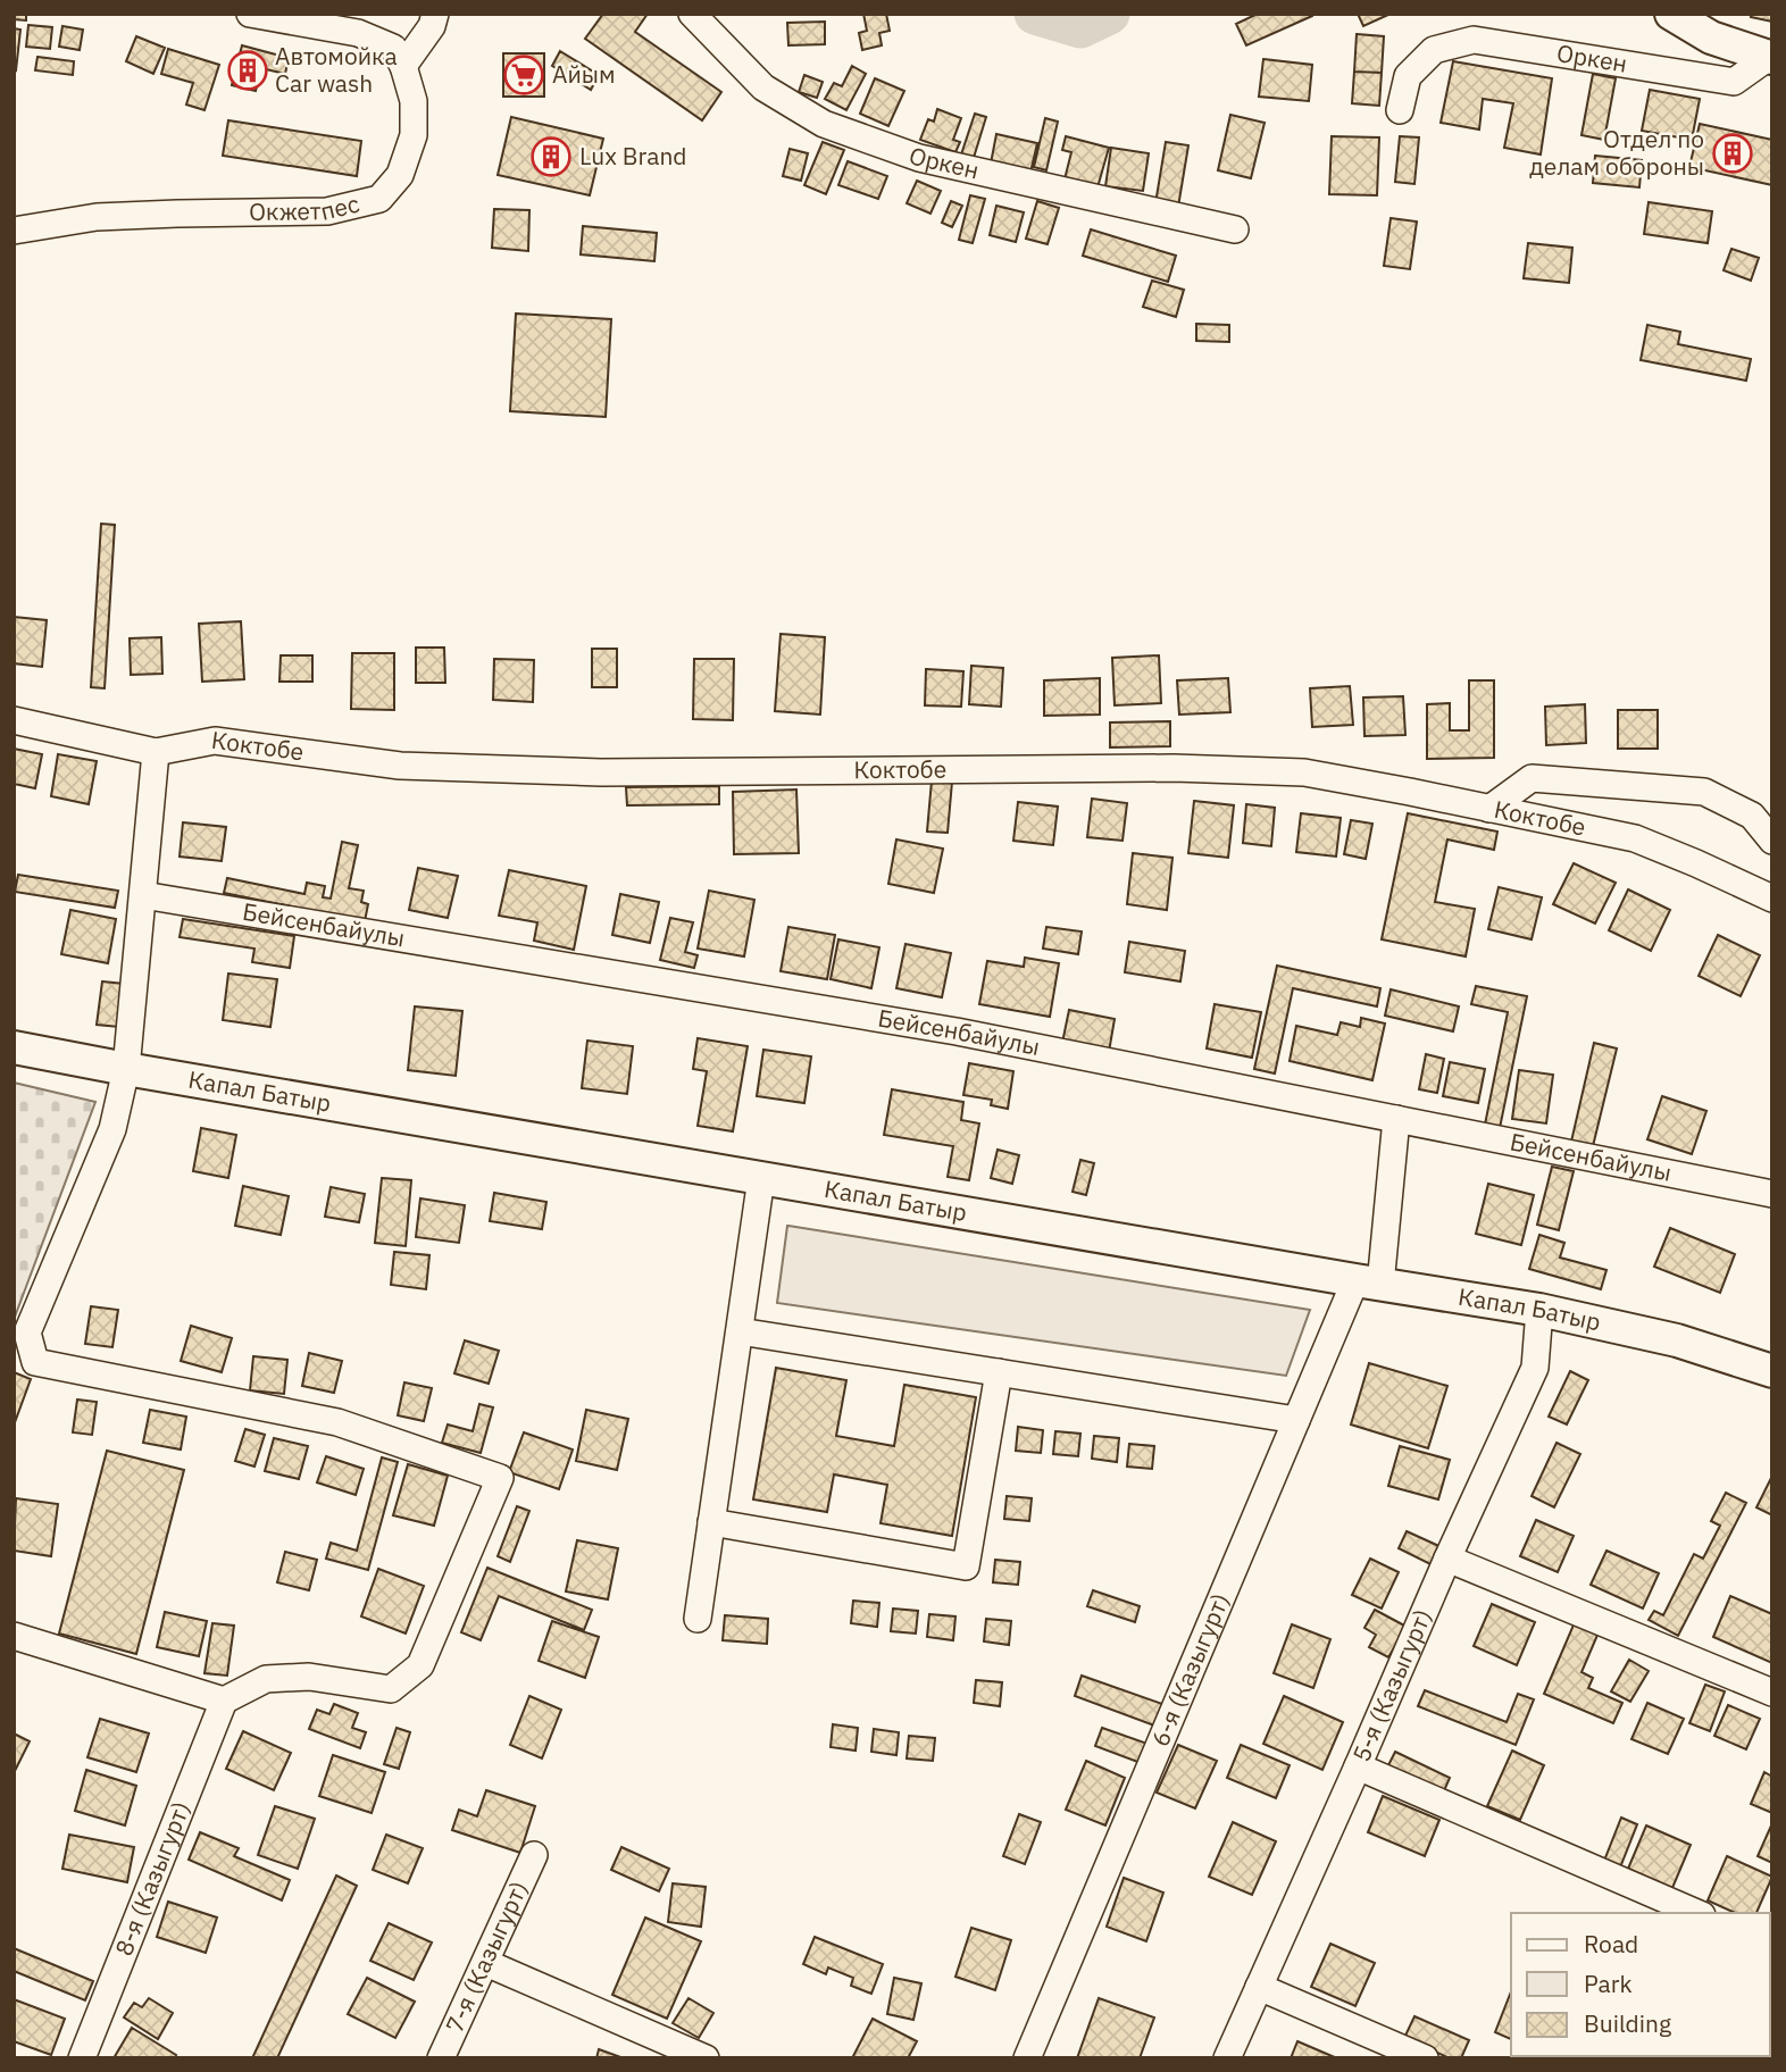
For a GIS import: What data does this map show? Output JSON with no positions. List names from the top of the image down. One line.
{"streets":{"main road":["Капал Батыр"],"street":["Оркен","Окжетпес","Коктобе","Бейсенбайулы","6-я (Казыгурт)","5-я (Казыгурт)","8-я (Казыгурт)","7-я (Казыгурт)"]},"crossings":[["Бейсенбайулы","6-я (Казыгурт)"],["Капал Батыр","6-я (Казыгурт)"],["Капал Батыр","5-я (Казыгурт)"]],"places":{"building":["Автомойка Car wash","Отдел по делам обороны","Lux Brand"],"supermarket":["Айым"]},"legend":["Road","Park","Building"]}
